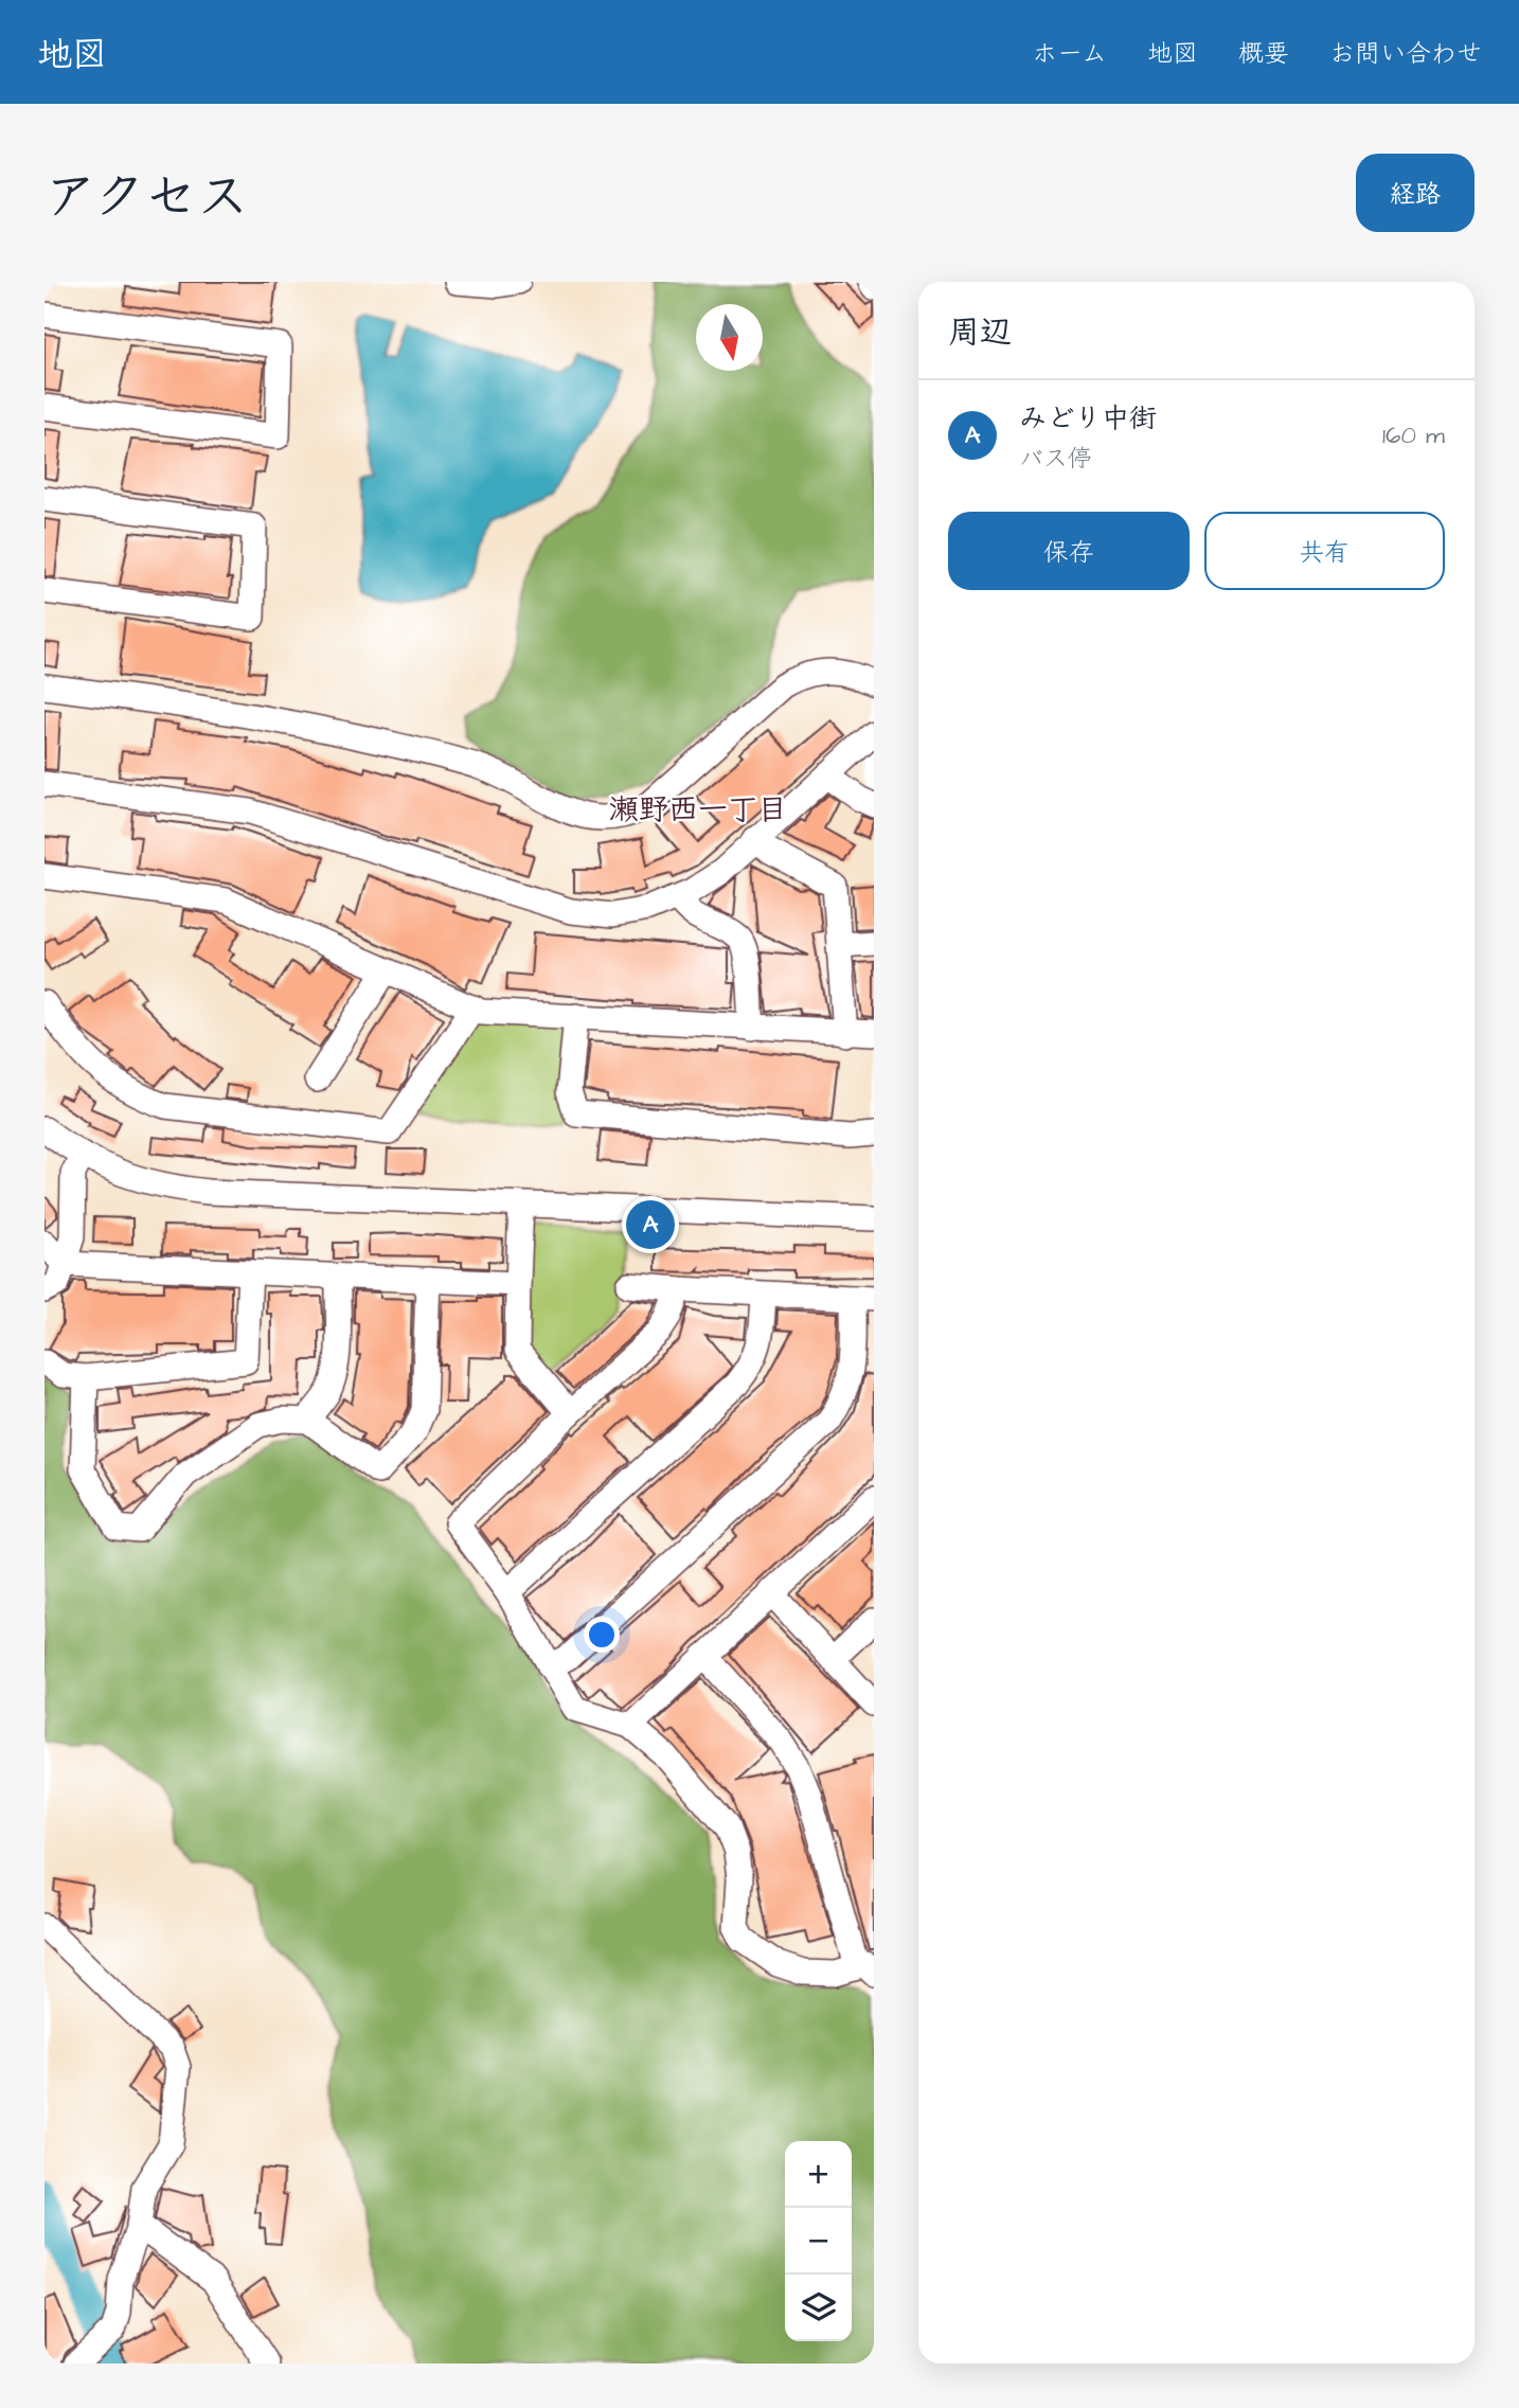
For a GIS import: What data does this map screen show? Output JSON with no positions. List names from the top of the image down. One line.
{"districts":["瀬野西一丁目"],"north":"bottom","page":{"header":"地図","nav":["ホーム","地図","概要","お問い合わせ"],"title":"アクセス","buttons":["経路",["保存","共有"]],"heading":"周辺","list":[{"mark":"A","name":"みどり中街","note":"バス停","value":"160 m"}],"pins":"A","map_buttons":["+","−"]}}
